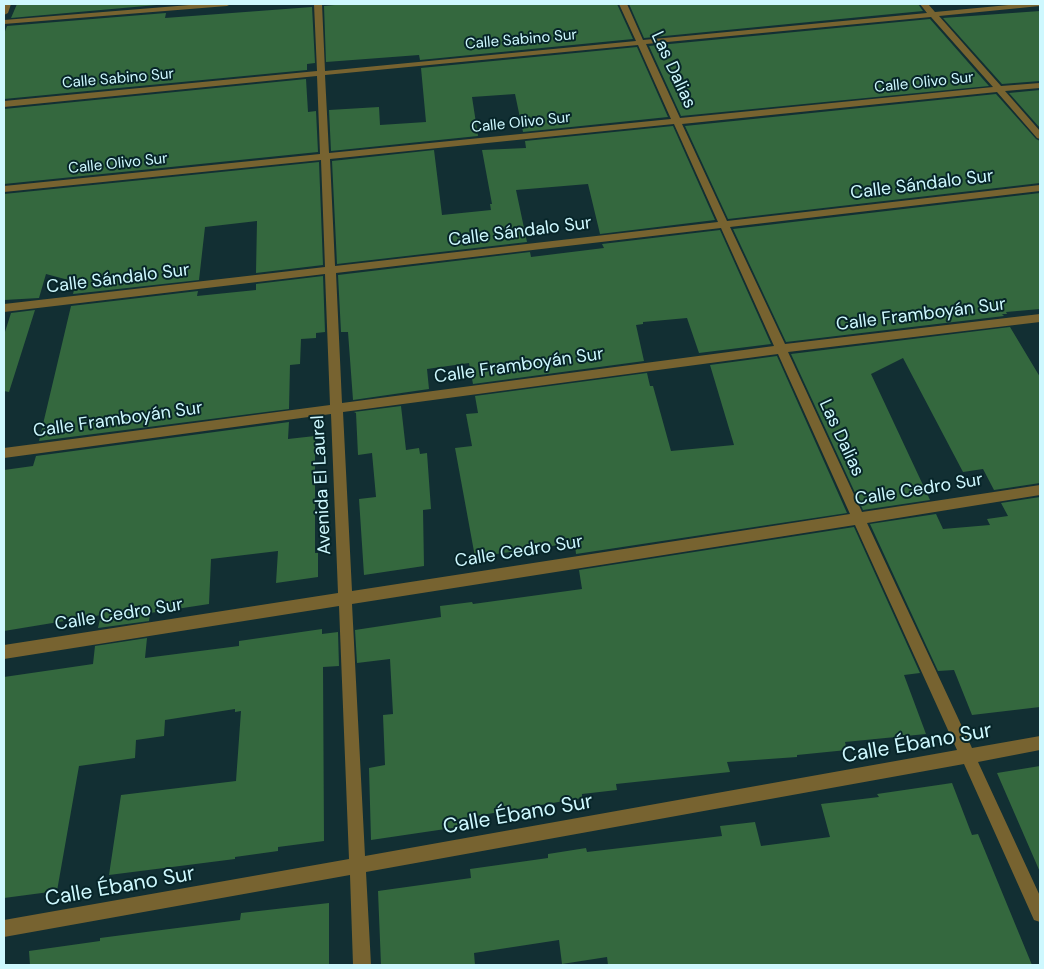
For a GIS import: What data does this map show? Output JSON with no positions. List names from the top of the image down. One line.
{"streets":{"street":["Calle Sabino Sur","Las Dalias","Calle Olivo Sur","Calle Sándalo Sur","Calle Framboyán Sur","Avenida El Laurel","Calle Cedro Sur","Calle Ébano Sur"]},"crossings":[["Calle Sabino Sur","Las Dalias"],["Calle Sabino Sur","Avenida El Laurel"],["Las Dalias","Calle Olivo Sur"],["Las Dalias","Calle Sándalo Sur"],["Las Dalias","Calle Framboyán Sur"],["Las Dalias","Calle Cedro Sur"],["Las Dalias","Calle Ébano Sur"],["Calle Olivo Sur","Avenida El Laurel"],["Calle Sándalo Sur","Avenida El Laurel"],["Calle Framboyán Sur","Avenida El Laurel"],["Avenida El Laurel","Calle Cedro Sur"],["Avenida El Laurel","Calle Ébano Sur"]]}
